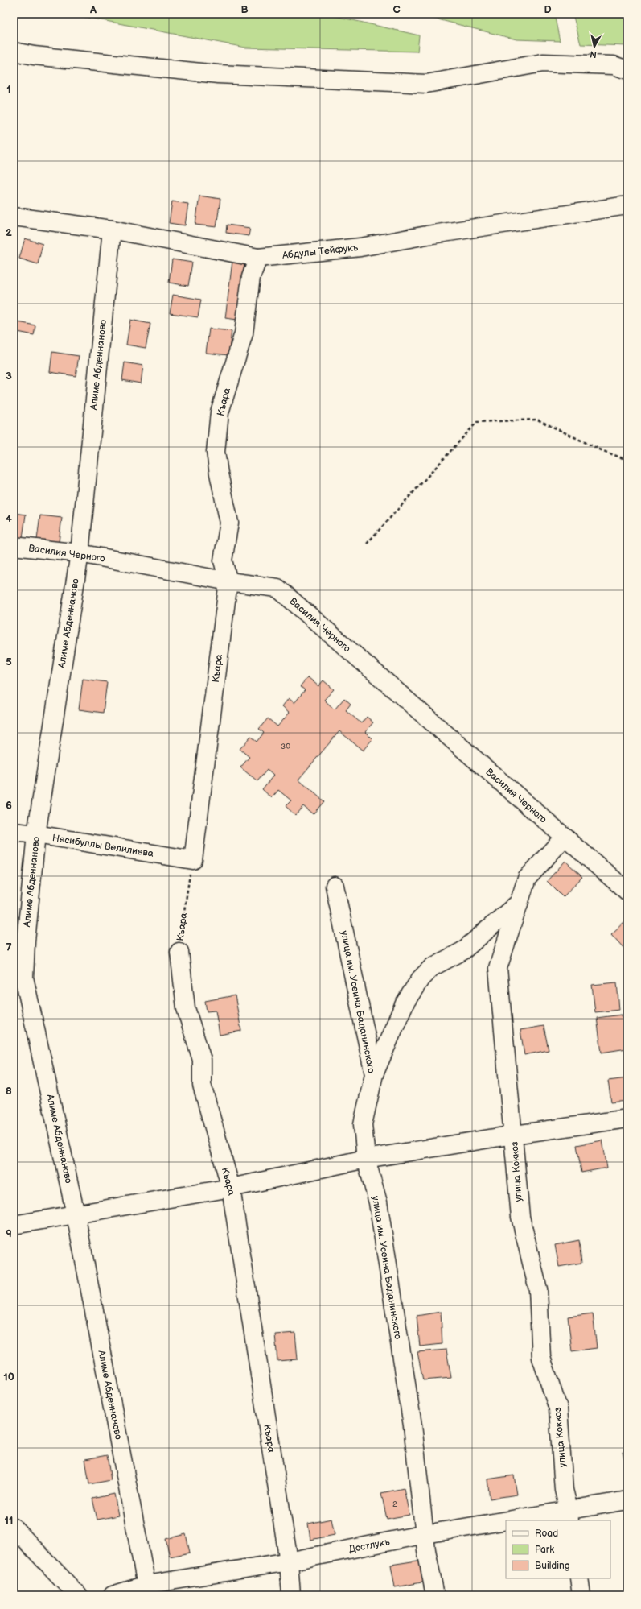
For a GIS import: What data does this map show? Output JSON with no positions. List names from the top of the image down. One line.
{"streets":{"street":["Абдулы Тейфукъ","Алиме Абденнаново","Къара","Василия Черного","Несибуллы Велилиева","улица им. Усеина Баданинского","улица Коккоз","Достлукъ"]},"crossings":[["Абдулы Тейфукъ","Алиме Абденнаново"],["Абдулы Тейфукъ","Къара"],["Алиме Абденнаново","Василия Черного"],["Алиме Абденнаново","Несибуллы Велилиева"],["Алиме Абденнаново","Достлукъ"],["Къара","Василия Черного"],["Къара","Несибуллы Велилиева"],["Къара","Достлукъ"],["Василия Черного","улица Коккоз"],["улица им. Усеина Баданинского","Достлукъ"],["улица Коккоз","Достлукъ"]],"house_numbers":["30","2"],"legend":["Road","Park","Building"],"north":"bottom","grid":{"columns":["A","B","C","D"],"rows":["1","2","3","4","5","6","7","8","9","10","11"]}}
